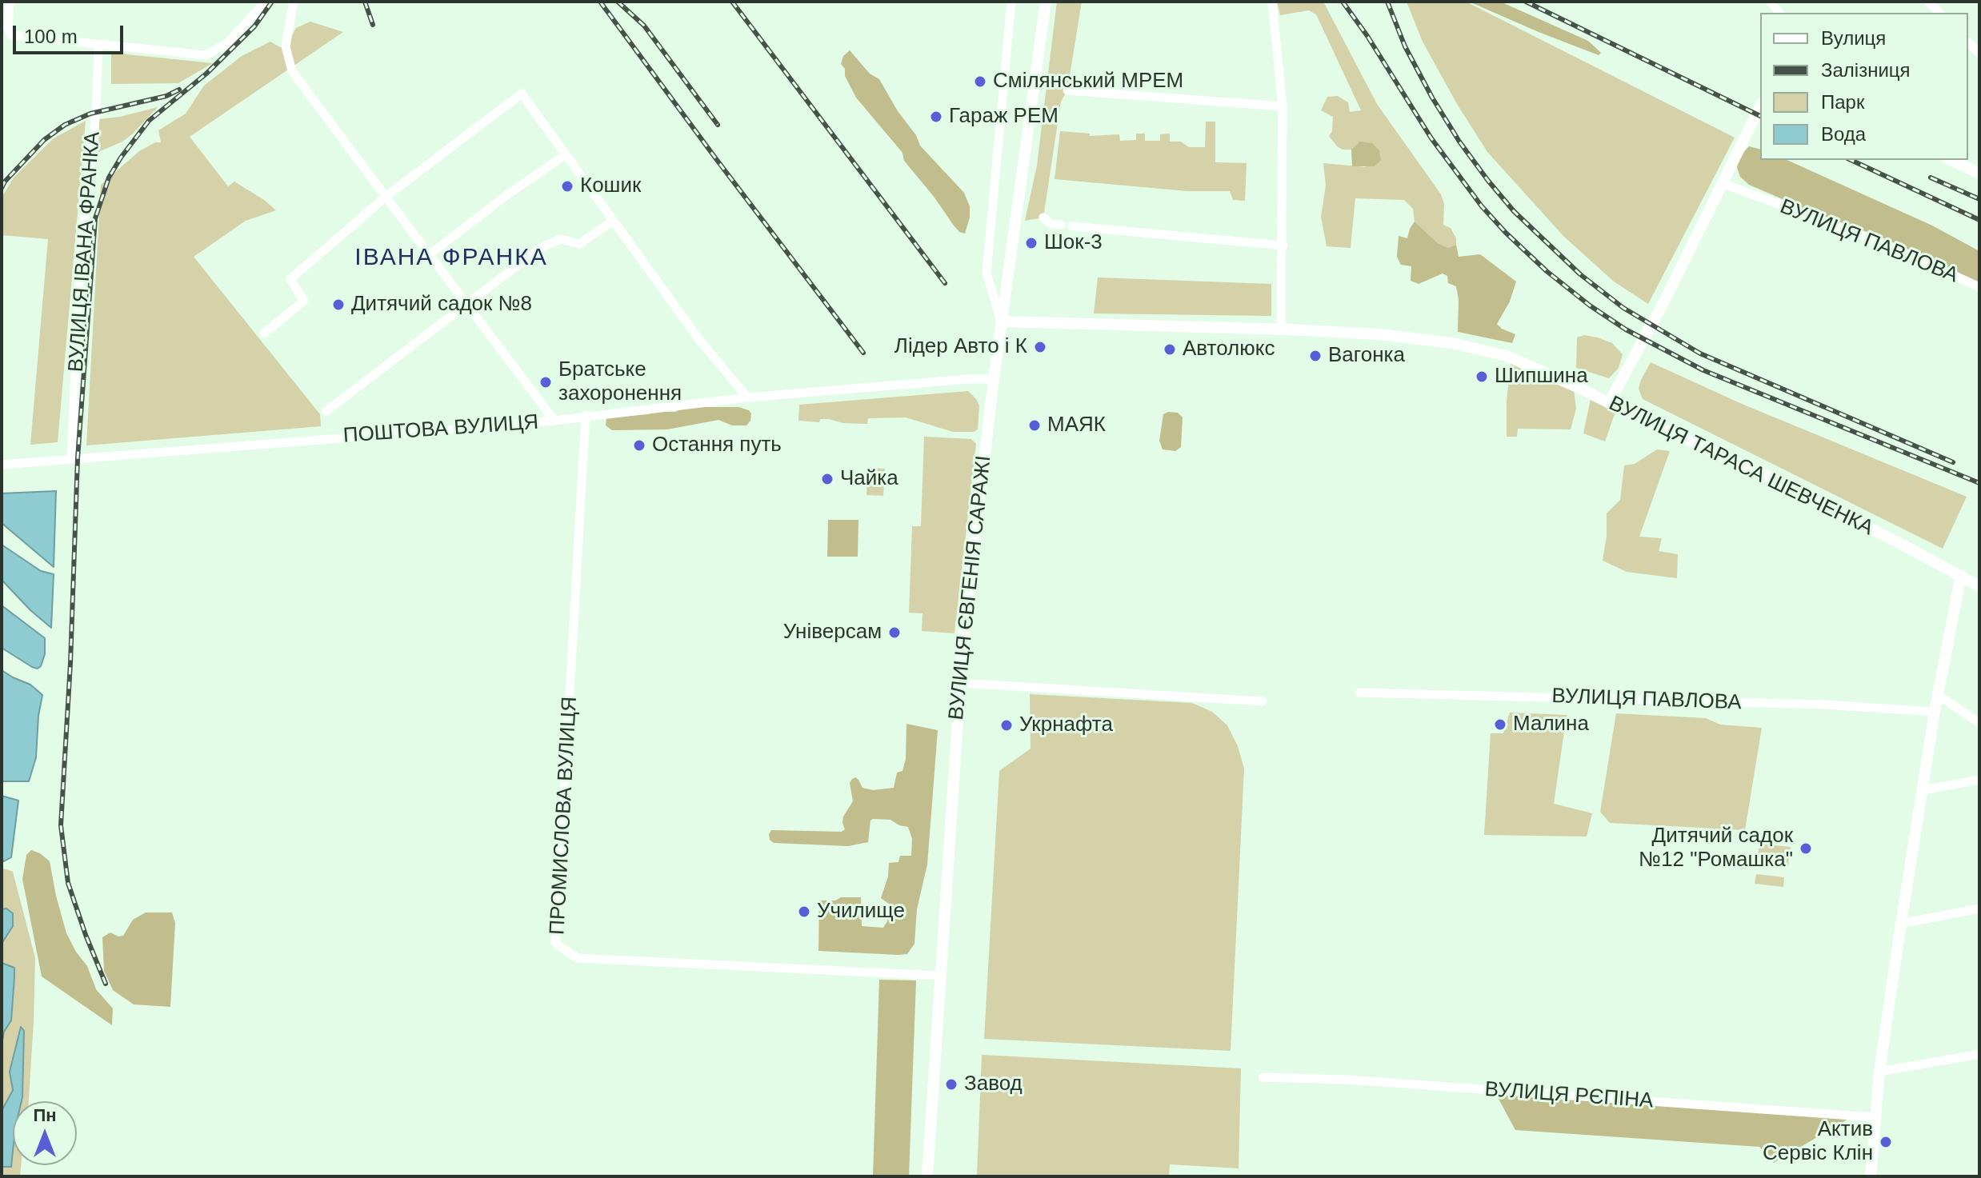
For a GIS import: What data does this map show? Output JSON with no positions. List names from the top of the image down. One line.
{"streets":{"main road":["ВУЛИЦЯ ТАРАСА ШЕВЧЕНКА","ВУЛИЦЯ ЄВГЕНІЯ САРАЖІ"],"street":["ВУЛИЦЯ ПАВЛОВА","ВУЛИЦЯ ІВАНА ФРАНКА","ПОШТОВА ВУЛИЦЯ","ПРОМИСЛОВА ВУЛИЦЯ","ВУЛИЦЯ РЄПІНА"]},"crossings":[["ВУЛИЦЯ ІВАНА ФРАНКА","ПОШТОВА ВУЛИЦЯ"],["ПОШТОВА ВУЛИЦЯ","ВУЛИЦЯ ЄВГЕНІЯ САРАЖІ"],["ПОШТОВА ВУЛИЦЯ","ПРОМИСЛОВА ВУЛИЦЯ"],["ВУЛИЦЯ ТАРАСА ШЕВЧЕНКА","ВУЛИЦЯ ЄВГЕНІЯ САРАЖІ"],["ВУЛИЦЯ ЄВГЕНІЯ САРАЖІ","ПРОМИСЛОВА ВУЛИЦЯ"]],"districts":["ІВАНА ФРАНКА"],"places":["Смілянський МРЕМ","Гараж РЕМ","Кошик","Шок-3","Дитячий садок №8","Лідер Авто і К","Автолюкс","Вагонка","Шипшина","Братське захоронення","МАЯК","Остання путь","Чайка","Універсам","Малина","Укрнафта","Дитячий садок №12 \"Ромашка\"","Училище","Завод","Актив Сервiс Клiн"],"legend":["Вулиця","Залізниця","Парк","Вода"],"scale_bar":"100 m","north":"top"}
